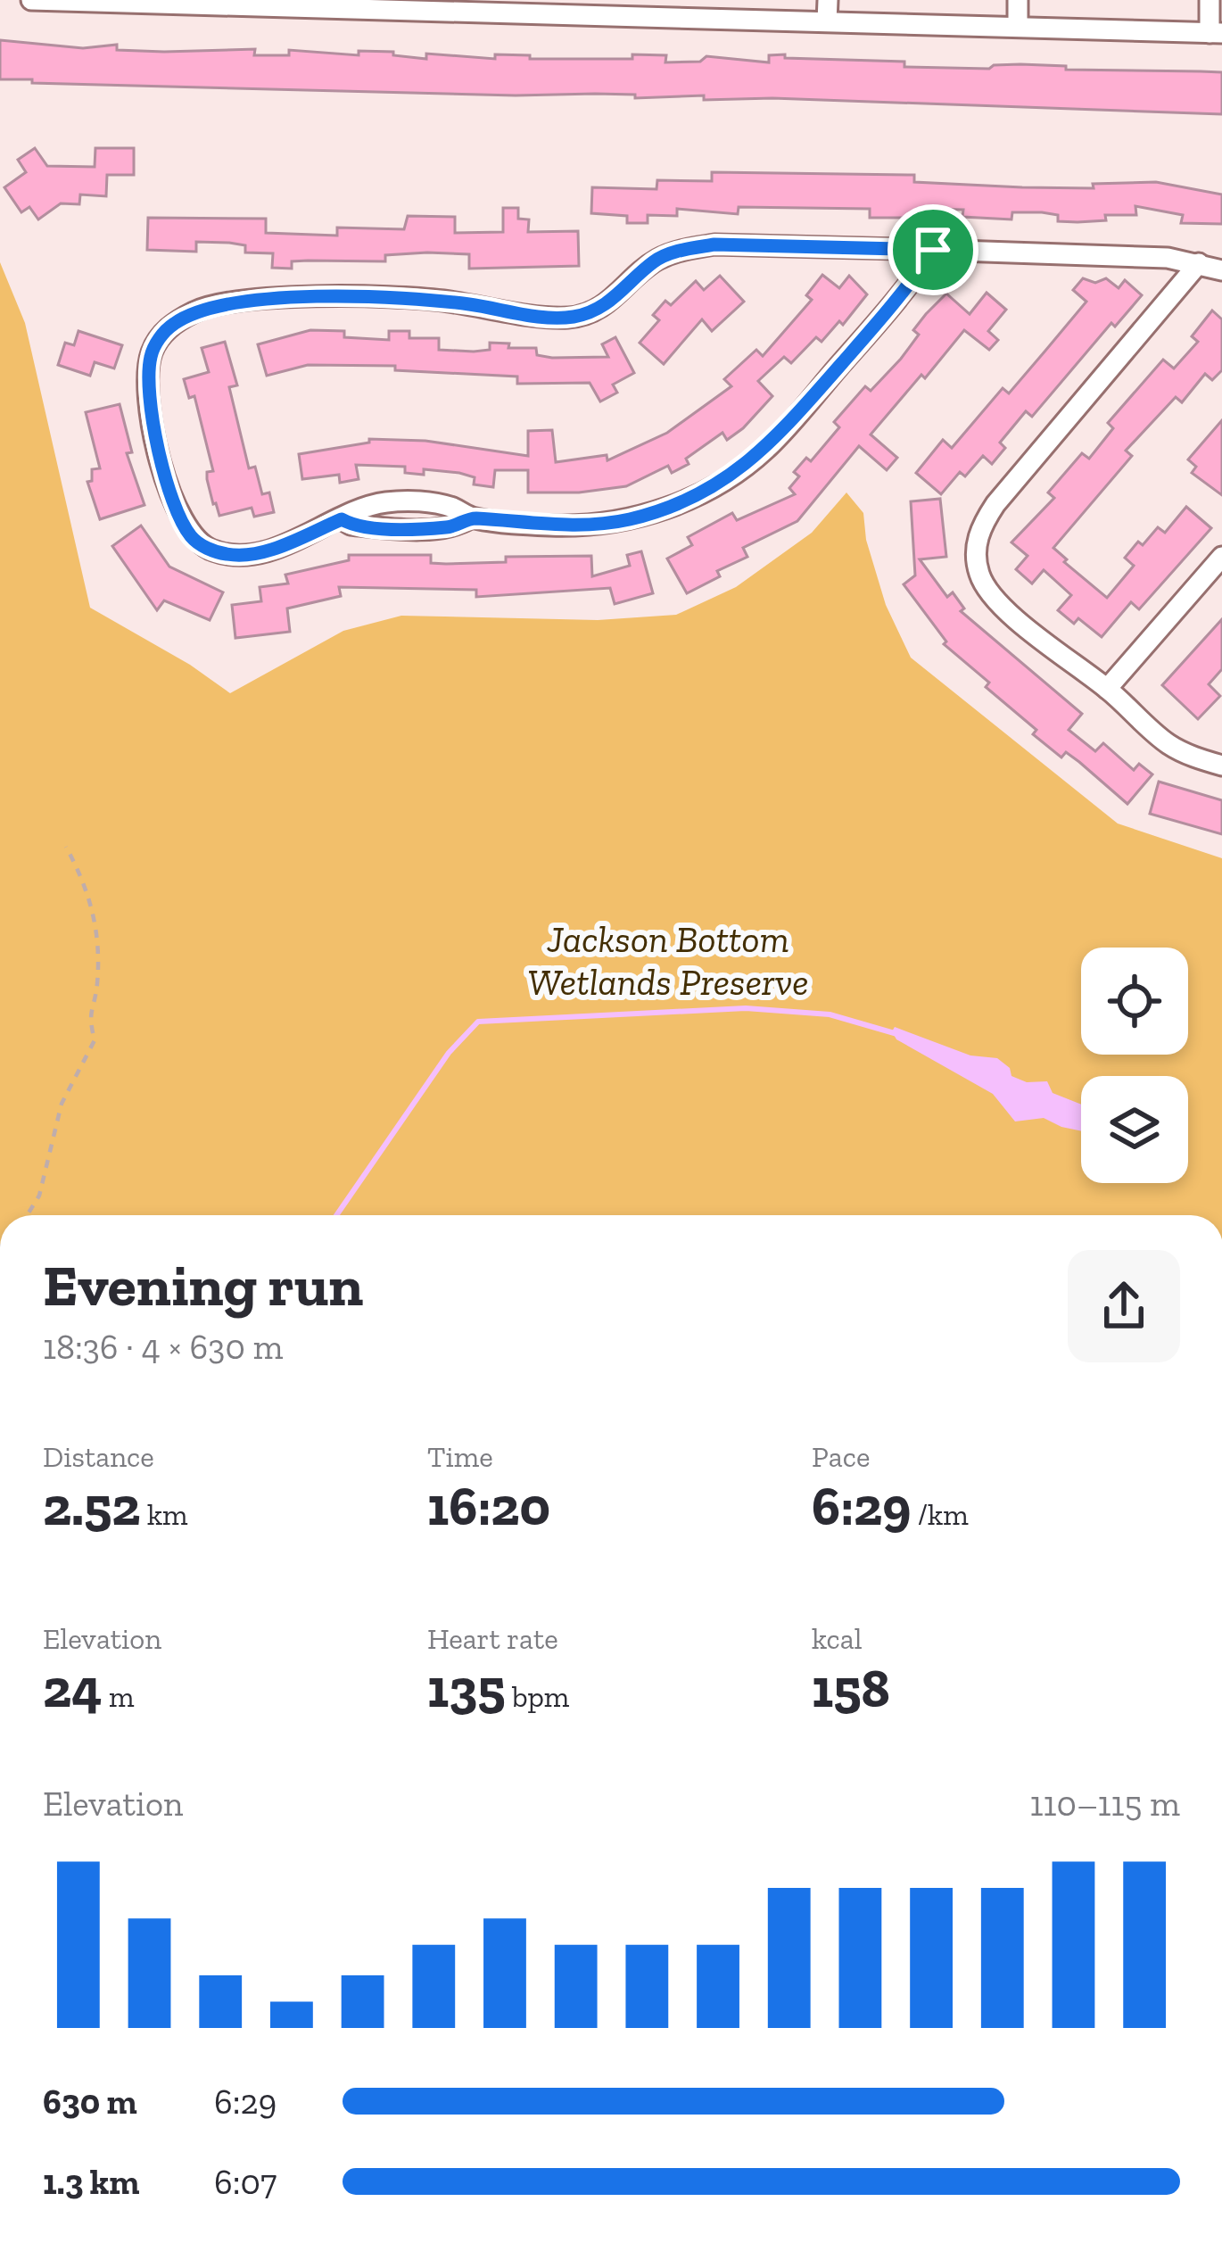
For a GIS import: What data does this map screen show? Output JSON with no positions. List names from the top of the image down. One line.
{"parks":["Jackson Bottom Wetlands Preserve"],"page":{"heading":["Evening run","18:36 · 4 × 630 m"],"stats":[["Distance","2.52 km"],["Time","16:20"],["Pace","6:29 /km"],["Elevation","24 m"],["Heart rate","135 bpm"],["kcal","158"]],"chart":["Elevation","110–115 m"],"list":[{"name":"630 m","note":"6:29"},{"name":"1.3 km","note":"6:07"}]}}
